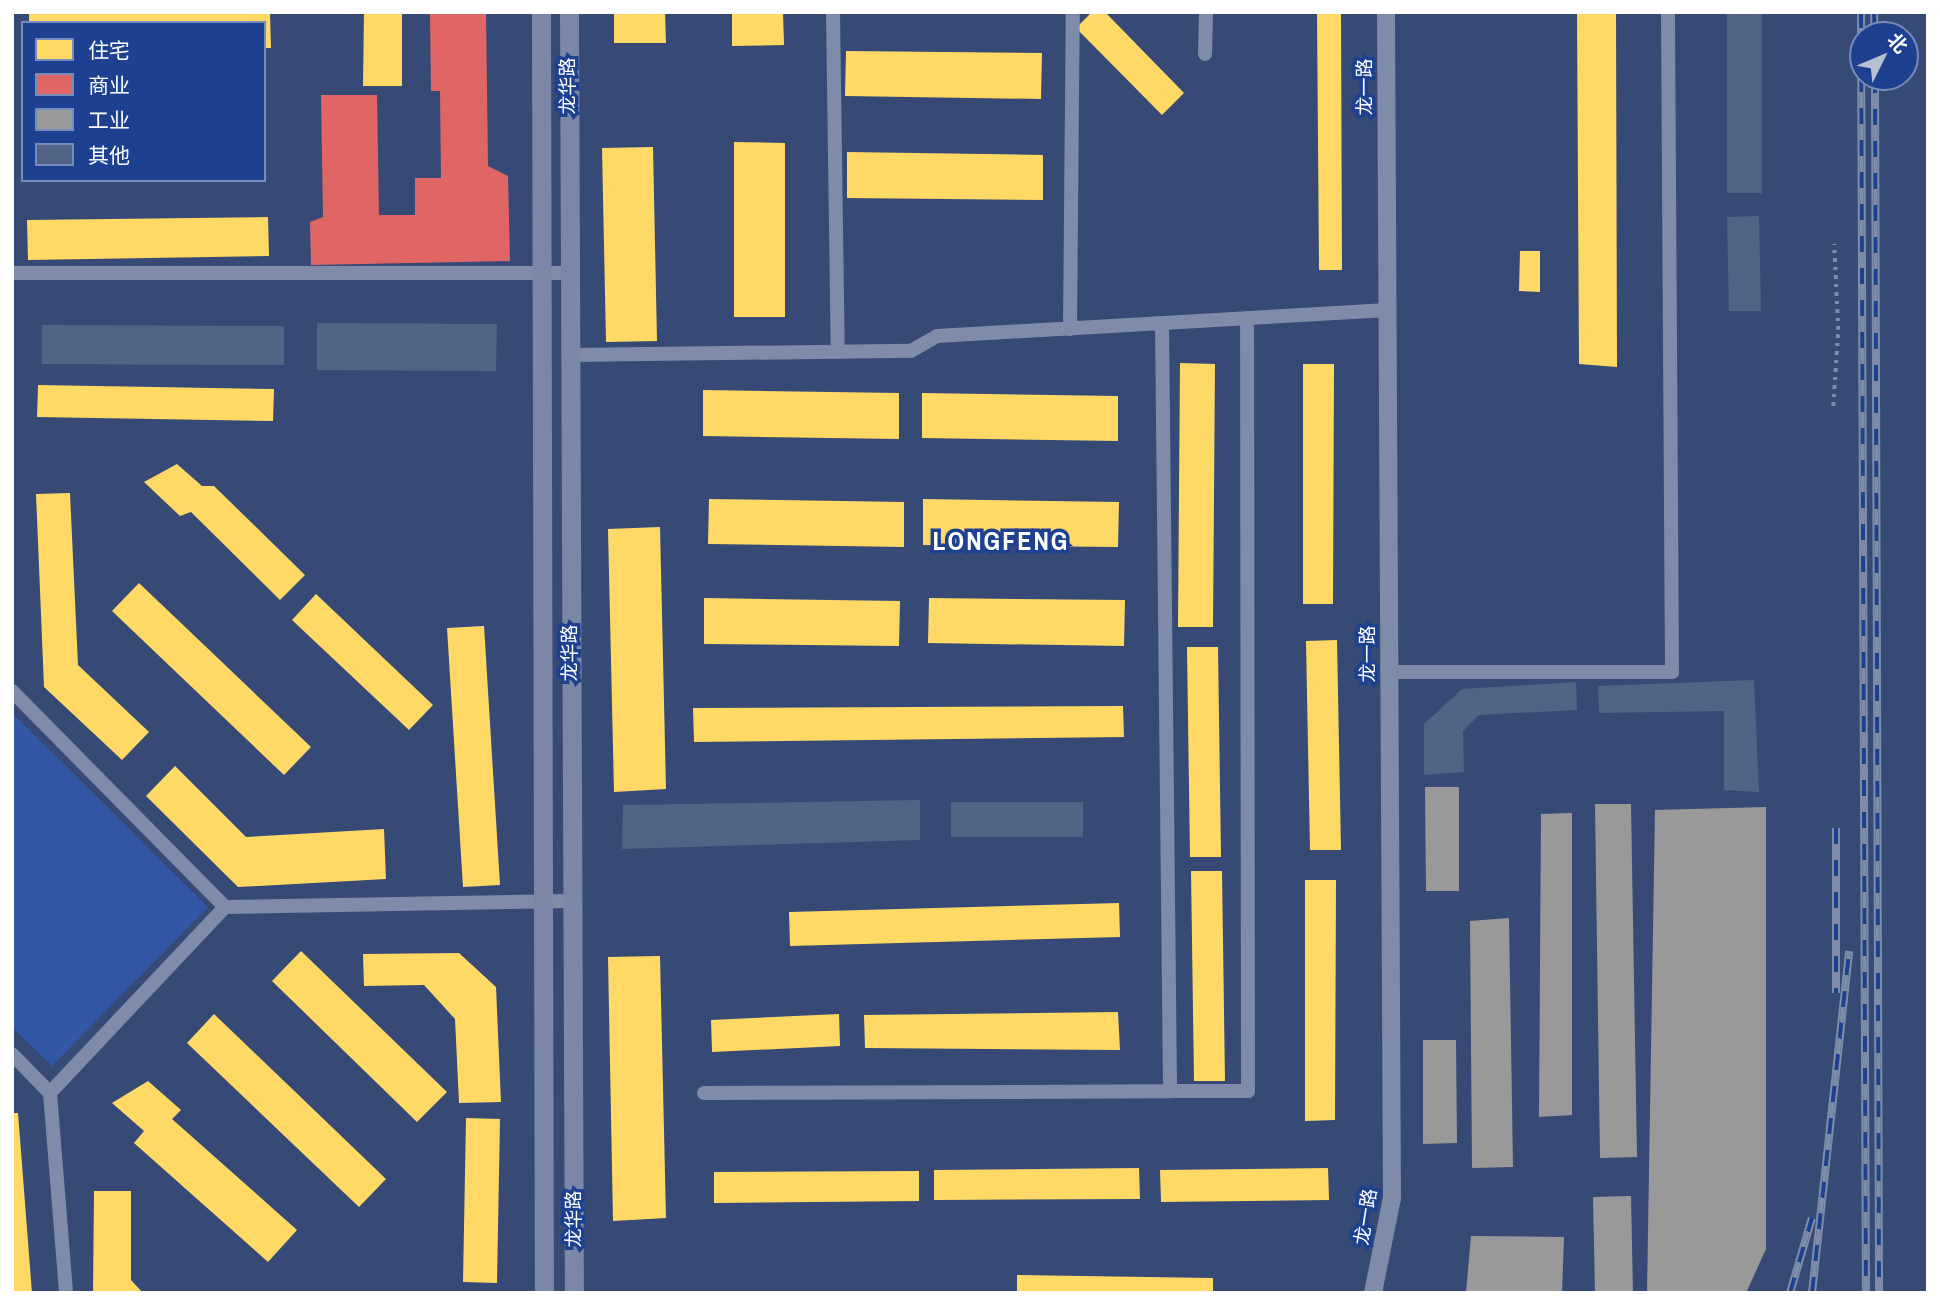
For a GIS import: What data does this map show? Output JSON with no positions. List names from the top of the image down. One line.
{"streets":{"main road":["龙华路"],"street":["龙一路"]},"districts":["LONGFENG"],"legend":["住宅","商业","工业","其他"],"north":"top right"}
